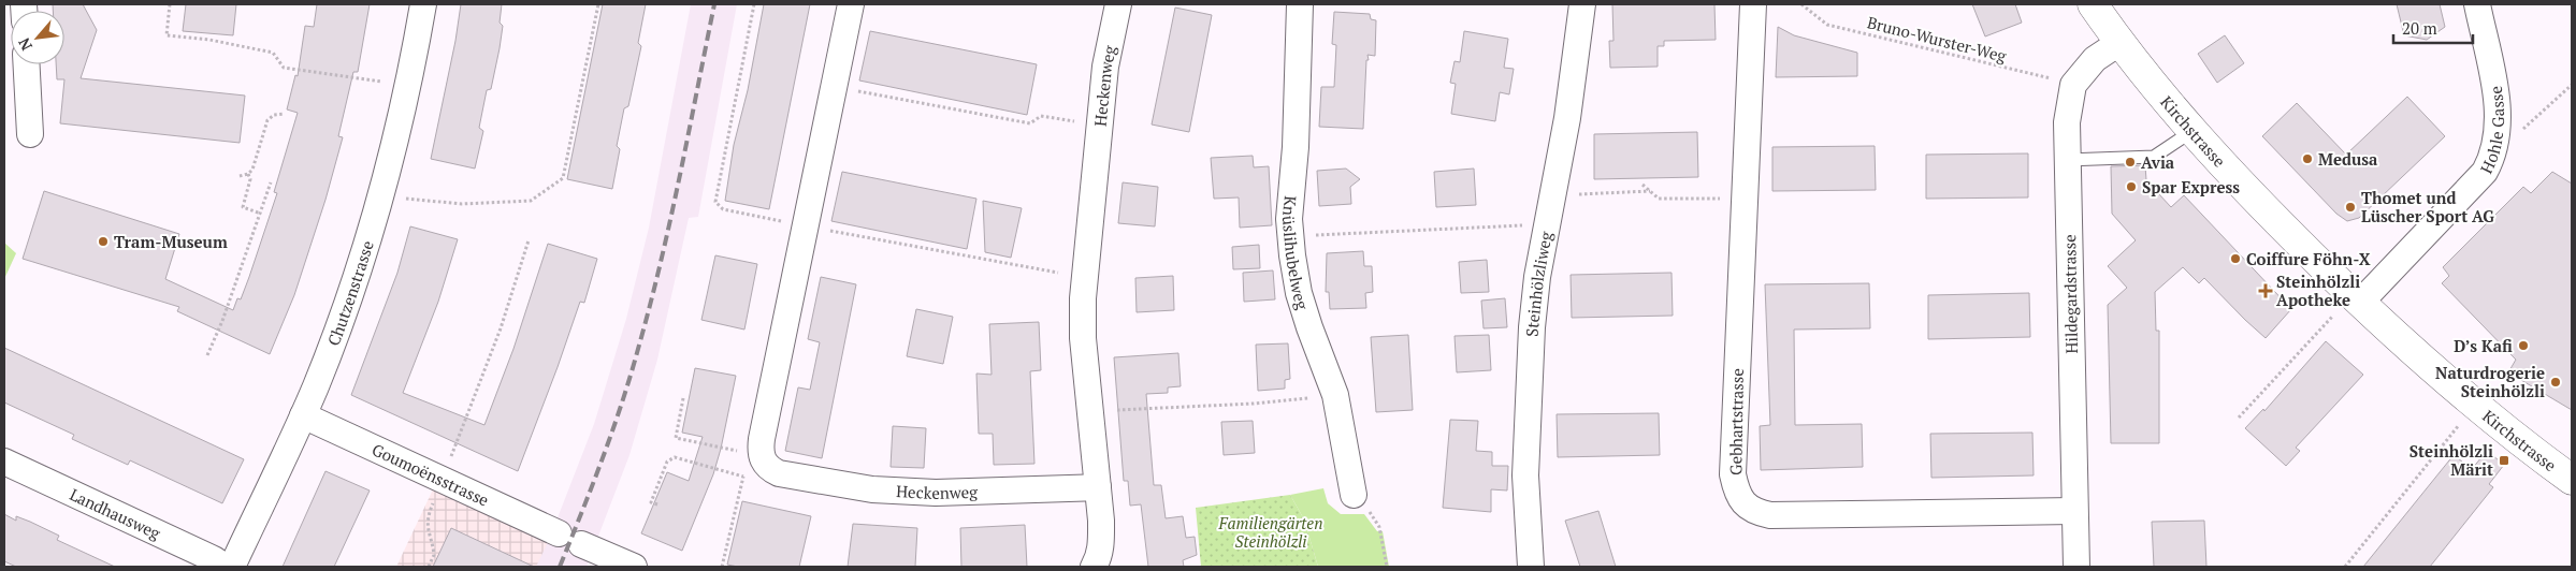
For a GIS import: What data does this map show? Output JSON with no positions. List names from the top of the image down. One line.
{"streets":{"street":["Heckenweg","Hohle Gasse","Kirchstrasse","Knüslihubelweg","Steinhölzliweg","Chutzenstrasse","Hildegardstrasse","Gebhartstrasse","Goumoënsstrasse","Landhausweg"],"path":["Bruno-Wurster-Weg"]},"crossings":[["Bruno-Wurster-Weg","Hildegardstrasse"],["Hohle Gasse","Kirchstrasse"],["Chutzenstrasse","Goumoënsstrasse"],["Hildegardstrasse","Gebhartstrasse"]],"parks":["Familiengärten Steinhölzli"],"places":{"other":["Medusa","Avia","Spar Express","Thomet und Lüscher Sport AG","Tram-Museum","Coiffure Föhn-X","D’s Kafi","Naturdrogerie Steinhölzli"],"health":["Steinhölzli Apotheke"],"transit":["Steinhölzli Märit"]},"scale_bar":"20 m","north":"bottom left"}
